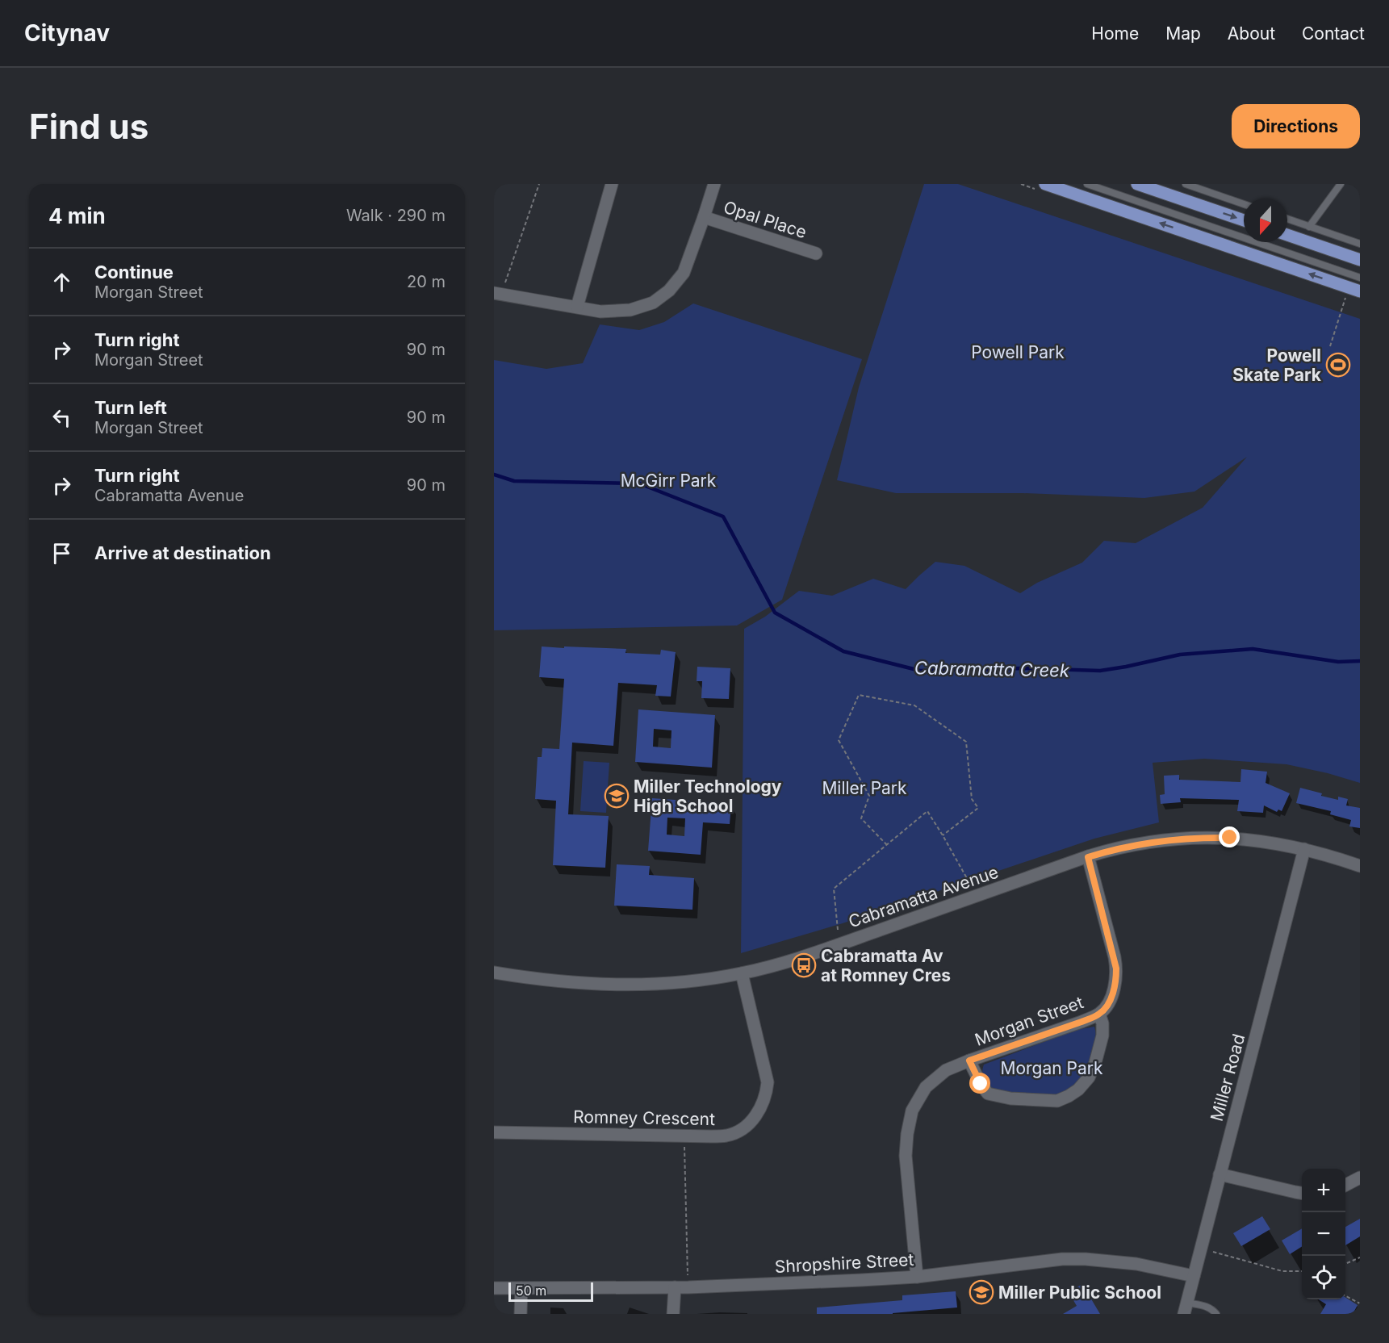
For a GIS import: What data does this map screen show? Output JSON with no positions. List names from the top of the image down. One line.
{"streets":{"street":["Opal Place","Cabramatta Avenue","Morgan Street","Miller Road","Romney Crescent","Shropshire Street"]},"crossings":[["Cabramatta Avenue","Morgan Street"],["Cabramatta Avenue","Miller Road"],["Cabramatta Avenue","Romney Crescent"],["Morgan Street","Shropshire Street"],["Miller Road","Shropshire Street"]],"water":["Cabramatta Creek"],"parks":["Powell Park","McGirr Park","Miller Park","Morgan Park"],"places":{"sports":["Powell Skate Park"],"school or university":["Miller Technology High School","Miller Public School"],"bus stop":["Cabramatta Av at Romney Cres"]},"scale_bar":"50 m","north":"bottom","page":{"header":"Citynav","nav":["Home","Map","About","Contact"],"buttons":"Directions","title":"Find us","heading":["4 min","Walk · 290 m"],"list":[["Continue","Morgan Street","20 m"],["Turn right","Morgan Street","90 m"],["Turn left","Morgan Street","90 m"],["Turn right","Cabramatta Avenue","90 m"],"Arrive at destination"],"map_buttons":["+","−"],"scale":"50 m"}}
